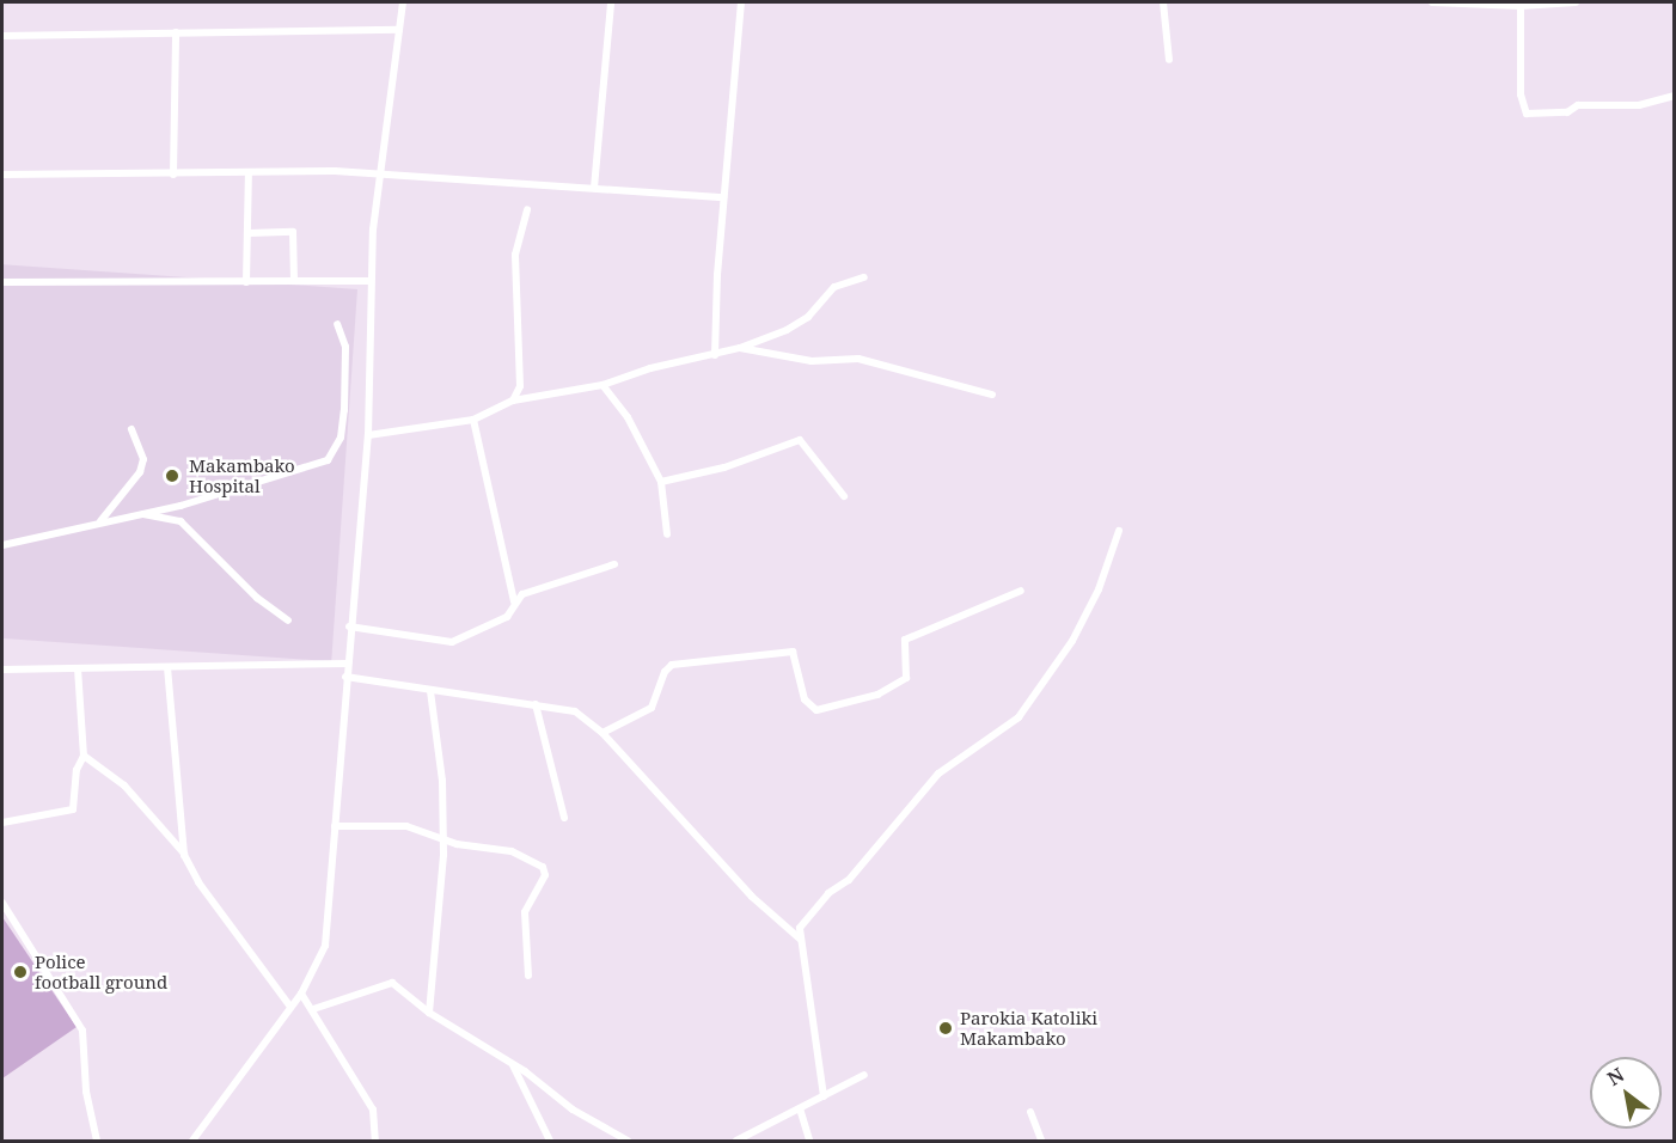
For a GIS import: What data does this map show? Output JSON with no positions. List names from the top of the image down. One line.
{"places":["Makambako Hospital","Police football ground","Parokia Katoliki Makambako"],"north":"top left"}
